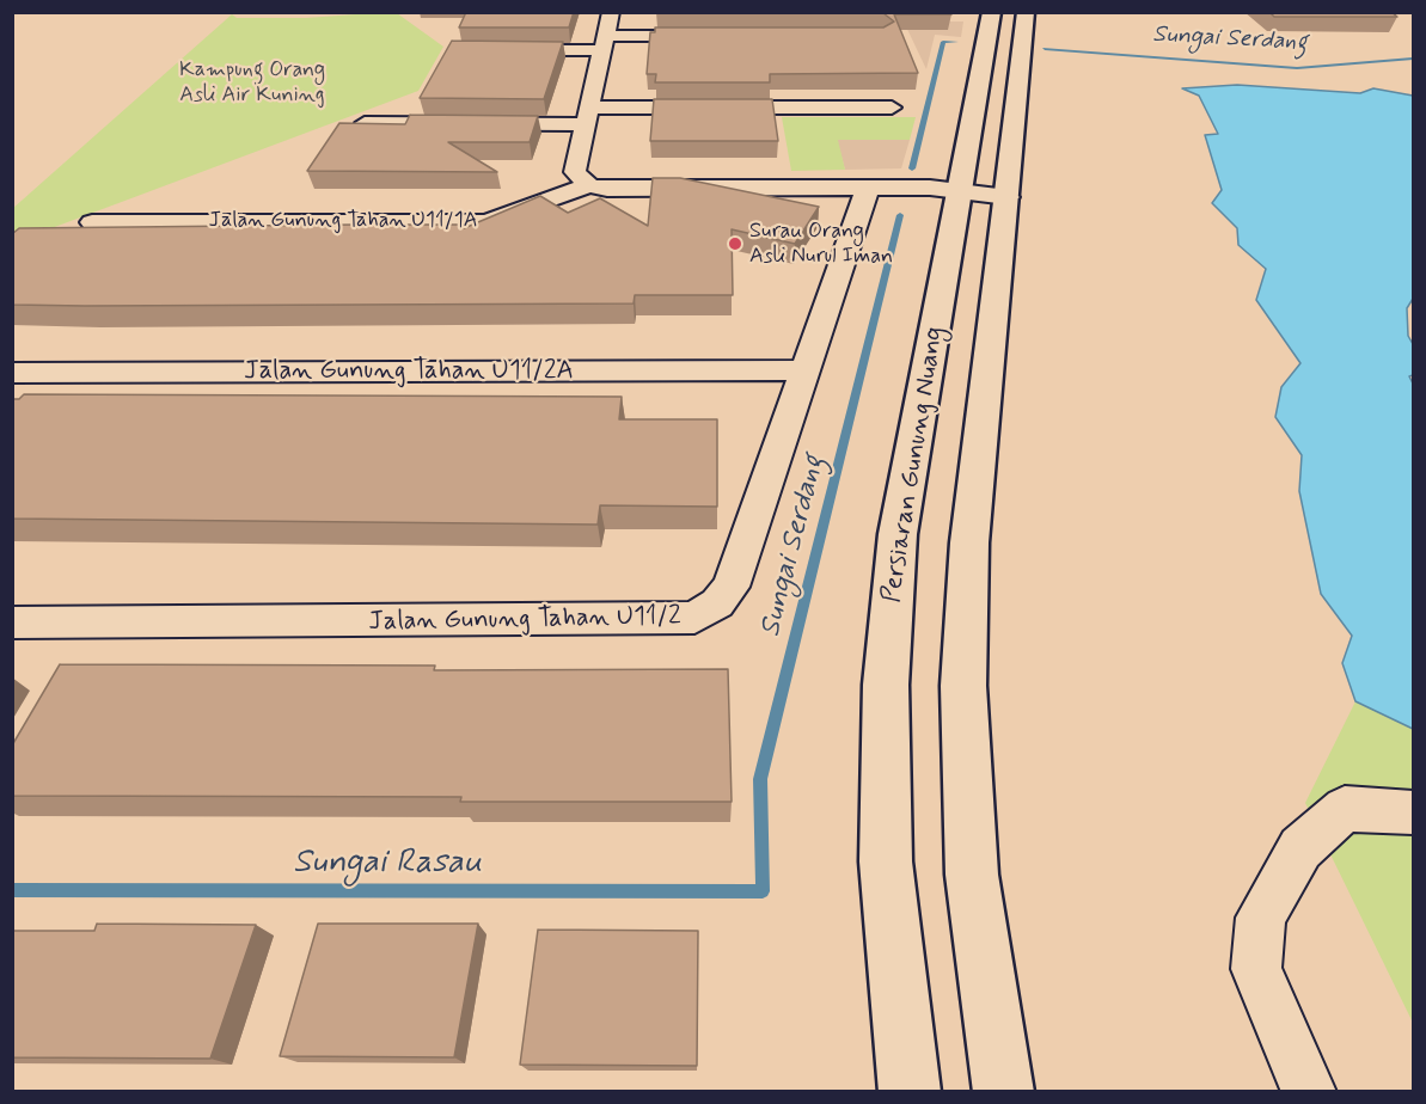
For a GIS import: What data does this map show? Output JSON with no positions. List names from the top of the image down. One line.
{"streets":{"street":["Jalan Gunung Tahan U11/1A","Jalan Gunung Tahan U11/2A","Persiaran Gunung Nuang","Jalan Gunung Tahan U11/2"]},"crossings":[["Jalan Gunung Tahan U11/2A","Jalan Gunung Tahan U11/2"]],"water":["Sungai Serdang","Sungai Rasau"],"parks":["Kampung Orang Asli Air Kuning"],"places":["Surau Orang Asli Nurul Iman"]}
